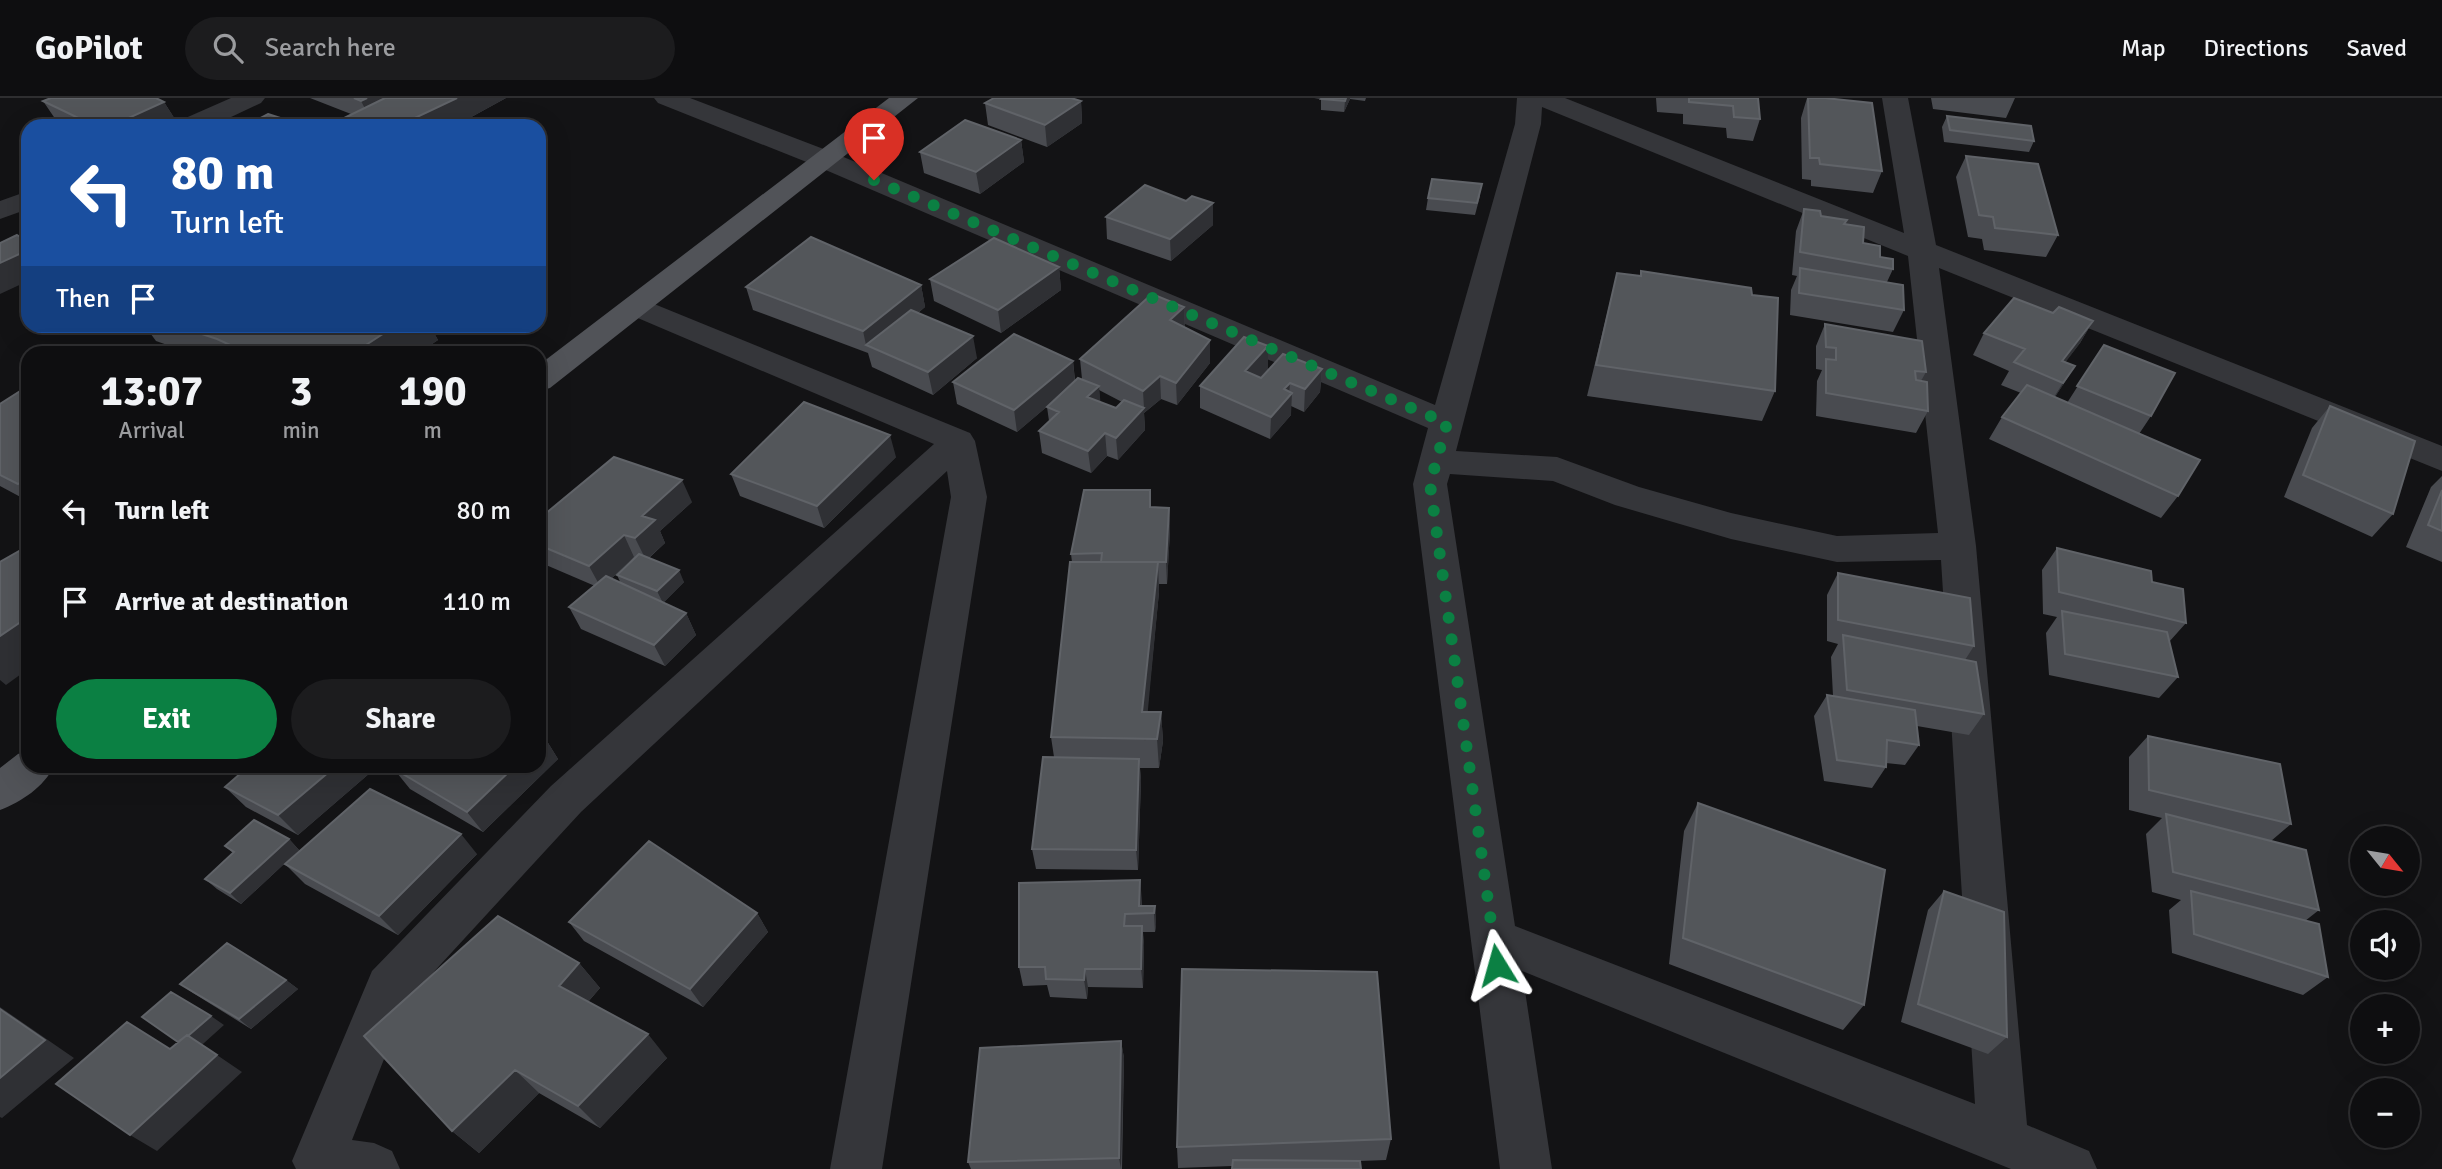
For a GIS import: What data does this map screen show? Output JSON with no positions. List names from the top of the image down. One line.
{"north":"bottom right","page":{"header":"GoPilot","search":"Search here","nav":["Map","Directions","Saved"],"turn":["80 m","Turn left"],"then":"Then","eta":["13:07","Arrival","3","min","190","m"],"list":[{"name":"Turn left","value":"80 m"},{"name":"Arrive at destination","value":"110 m"}],"buttons":["Exit","Share"],"map_buttons":["+","−"]}}
